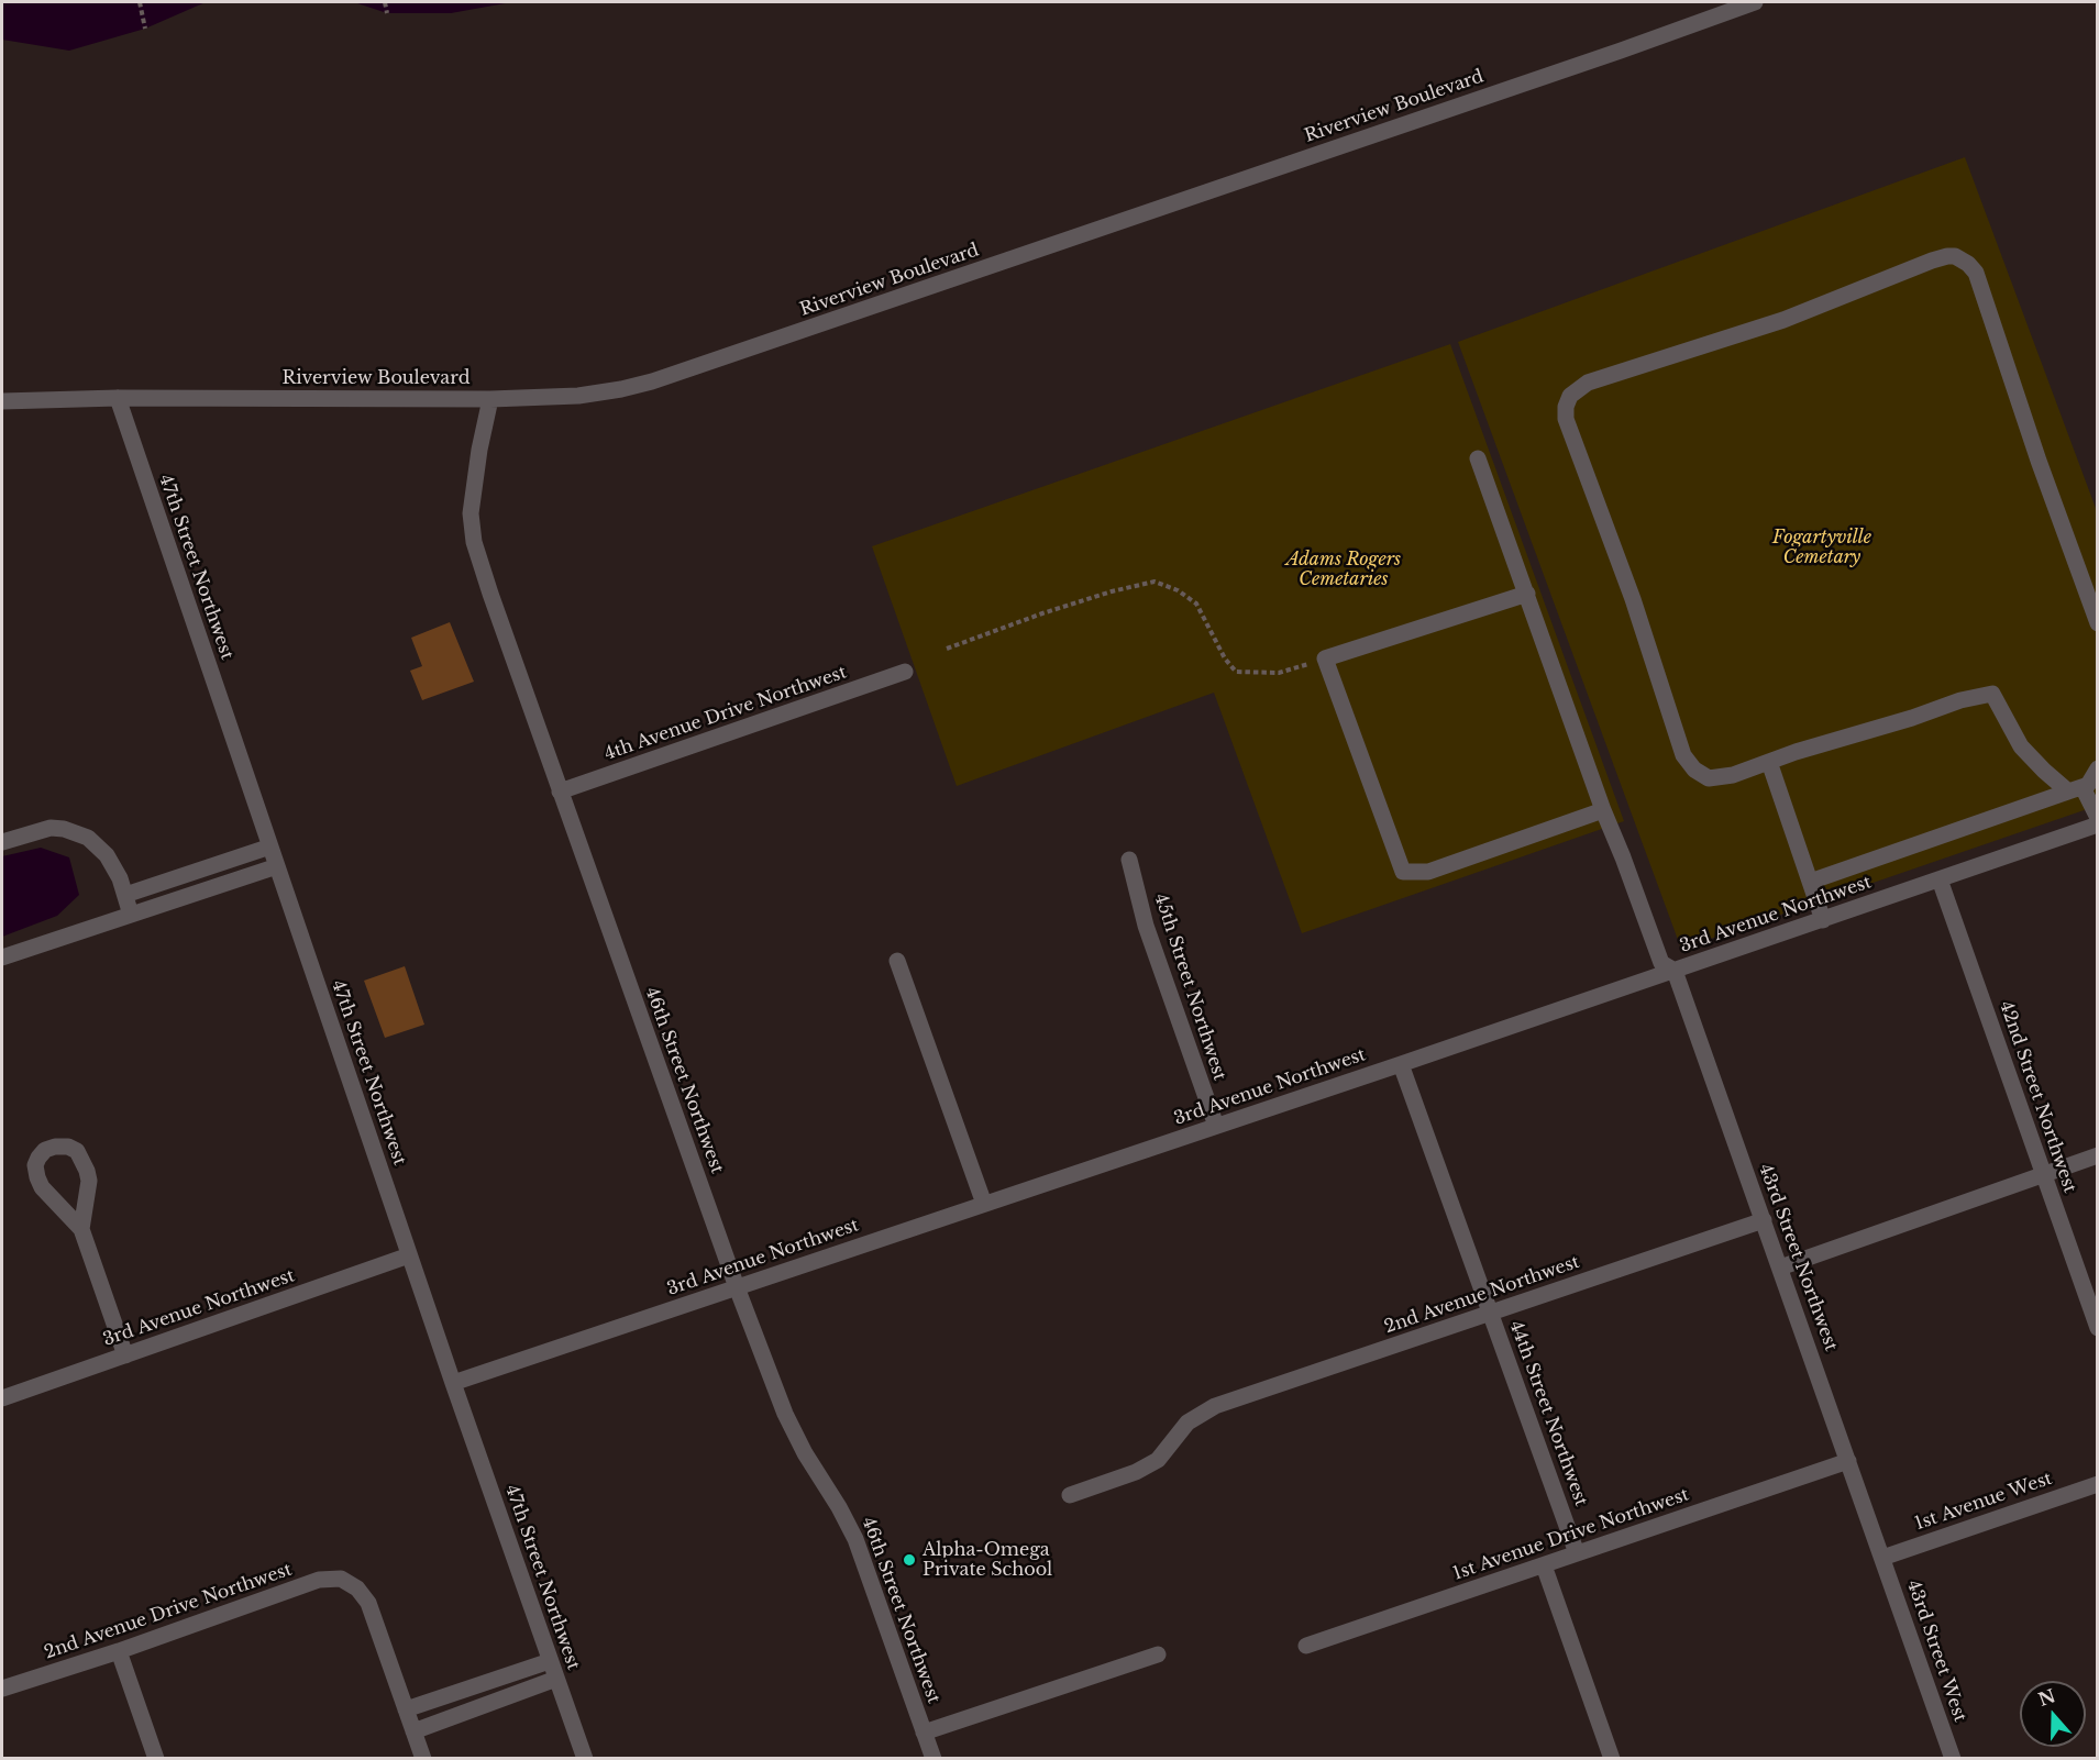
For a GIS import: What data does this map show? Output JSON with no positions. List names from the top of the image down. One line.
{"streets":{"street":["Riverview Boulevard","47th Street Northwest","4th Avenue Drive Northwest","3rd Avenue Northwest","45th Street Northwest","46th Street Northwest","42nd Street Northwest","43rd Street Northwest","2nd Avenue Northwest","44th Street Northwest","1st Avenue West","1st Avenue Drive Northwest","2nd Avenue Drive Northwest","43rd Street West"]},"crossings":[["Riverview Boulevard","47th Street Northwest"],["Riverview Boulevard","46th Street Northwest"],["47th Street Northwest","3rd Avenue Northwest"],["4th Avenue Drive Northwest","46th Street Northwest"],["3rd Avenue Northwest","45th Street Northwest"],["3rd Avenue Northwest","46th Street Northwest"],["3rd Avenue Northwest","42nd Street Northwest"],["3rd Avenue Northwest","43rd Street Northwest"],["3rd Avenue Northwest","44th Street Northwest"],["43rd Street Northwest","2nd Avenue Northwest"],["43rd Street Northwest","1st Avenue West"],["43rd Street Northwest","1st Avenue Drive Northwest"],["43rd Street Northwest","43rd Street West"],["2nd Avenue Northwest","44th Street Northwest"],["44th Street Northwest","1st Avenue Drive Northwest"],["1st Avenue West","43rd Street West"]],"parks":["Fogartyville Cemetary","Adams Rogers Cemetaries"],"places":["Alpha-Omega Private School"],"north":"top"}
